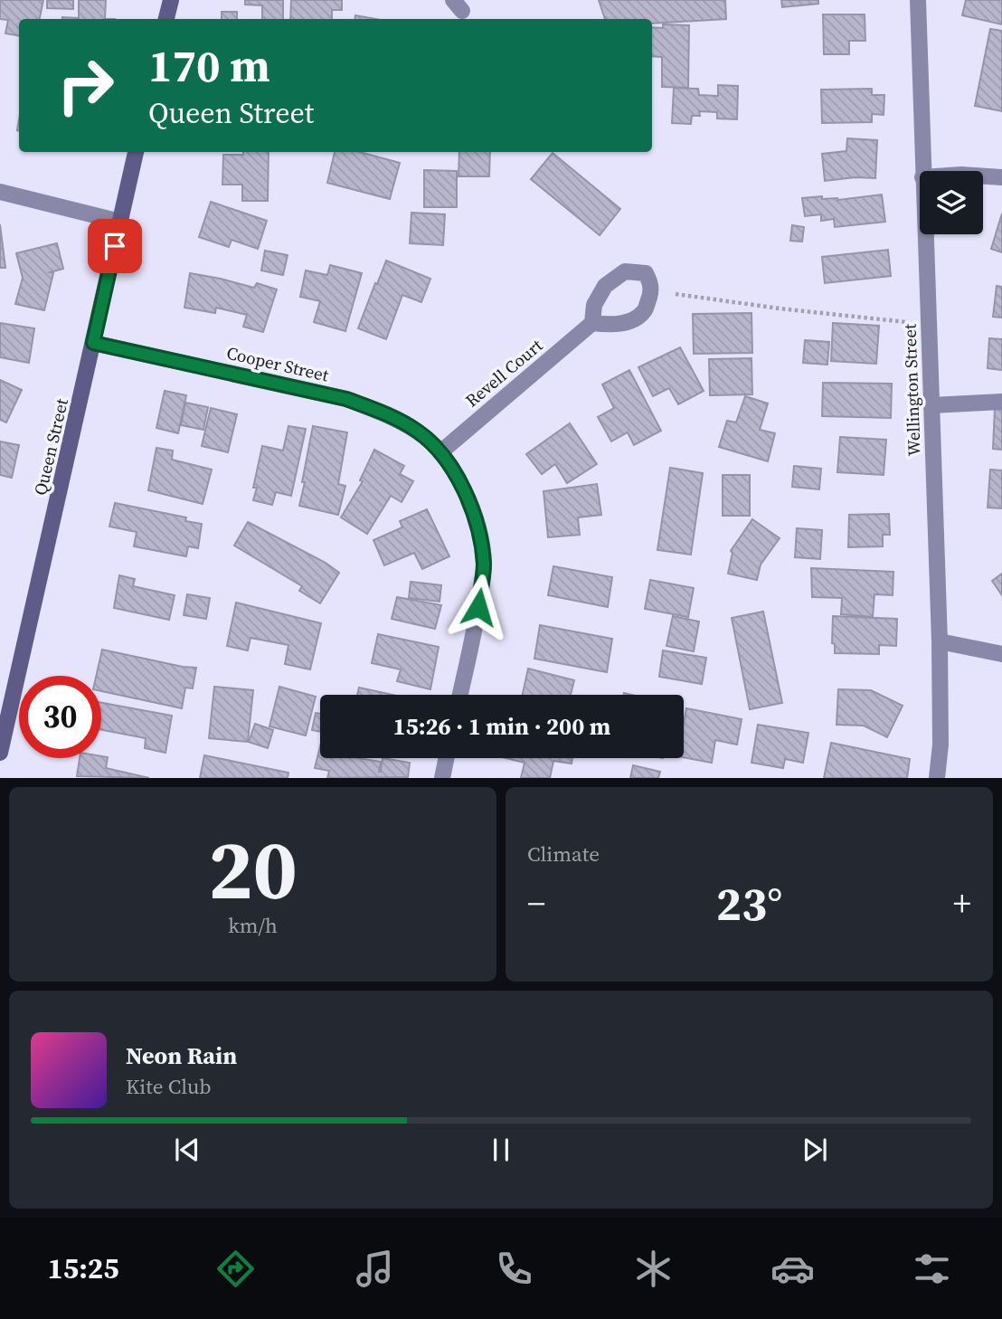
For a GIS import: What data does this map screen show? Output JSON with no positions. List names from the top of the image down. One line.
{"streets":{"street":["Cooper Street","Revell Court","Wellington Street","Queen Street"]},"crossings":[["Cooper Street","Revell Court"],["Cooper Street","Queen Street"]],"page":{"turn":["170 m","Queen Street"],"limit":"30","trip":"15:26 · 1 min · 200 m","tile":[["20","km/h"],"Climate"],"heat":["−","23°","+"],"song":["Neon Rain","Kite Club"],"tabs":"15:25"}}
